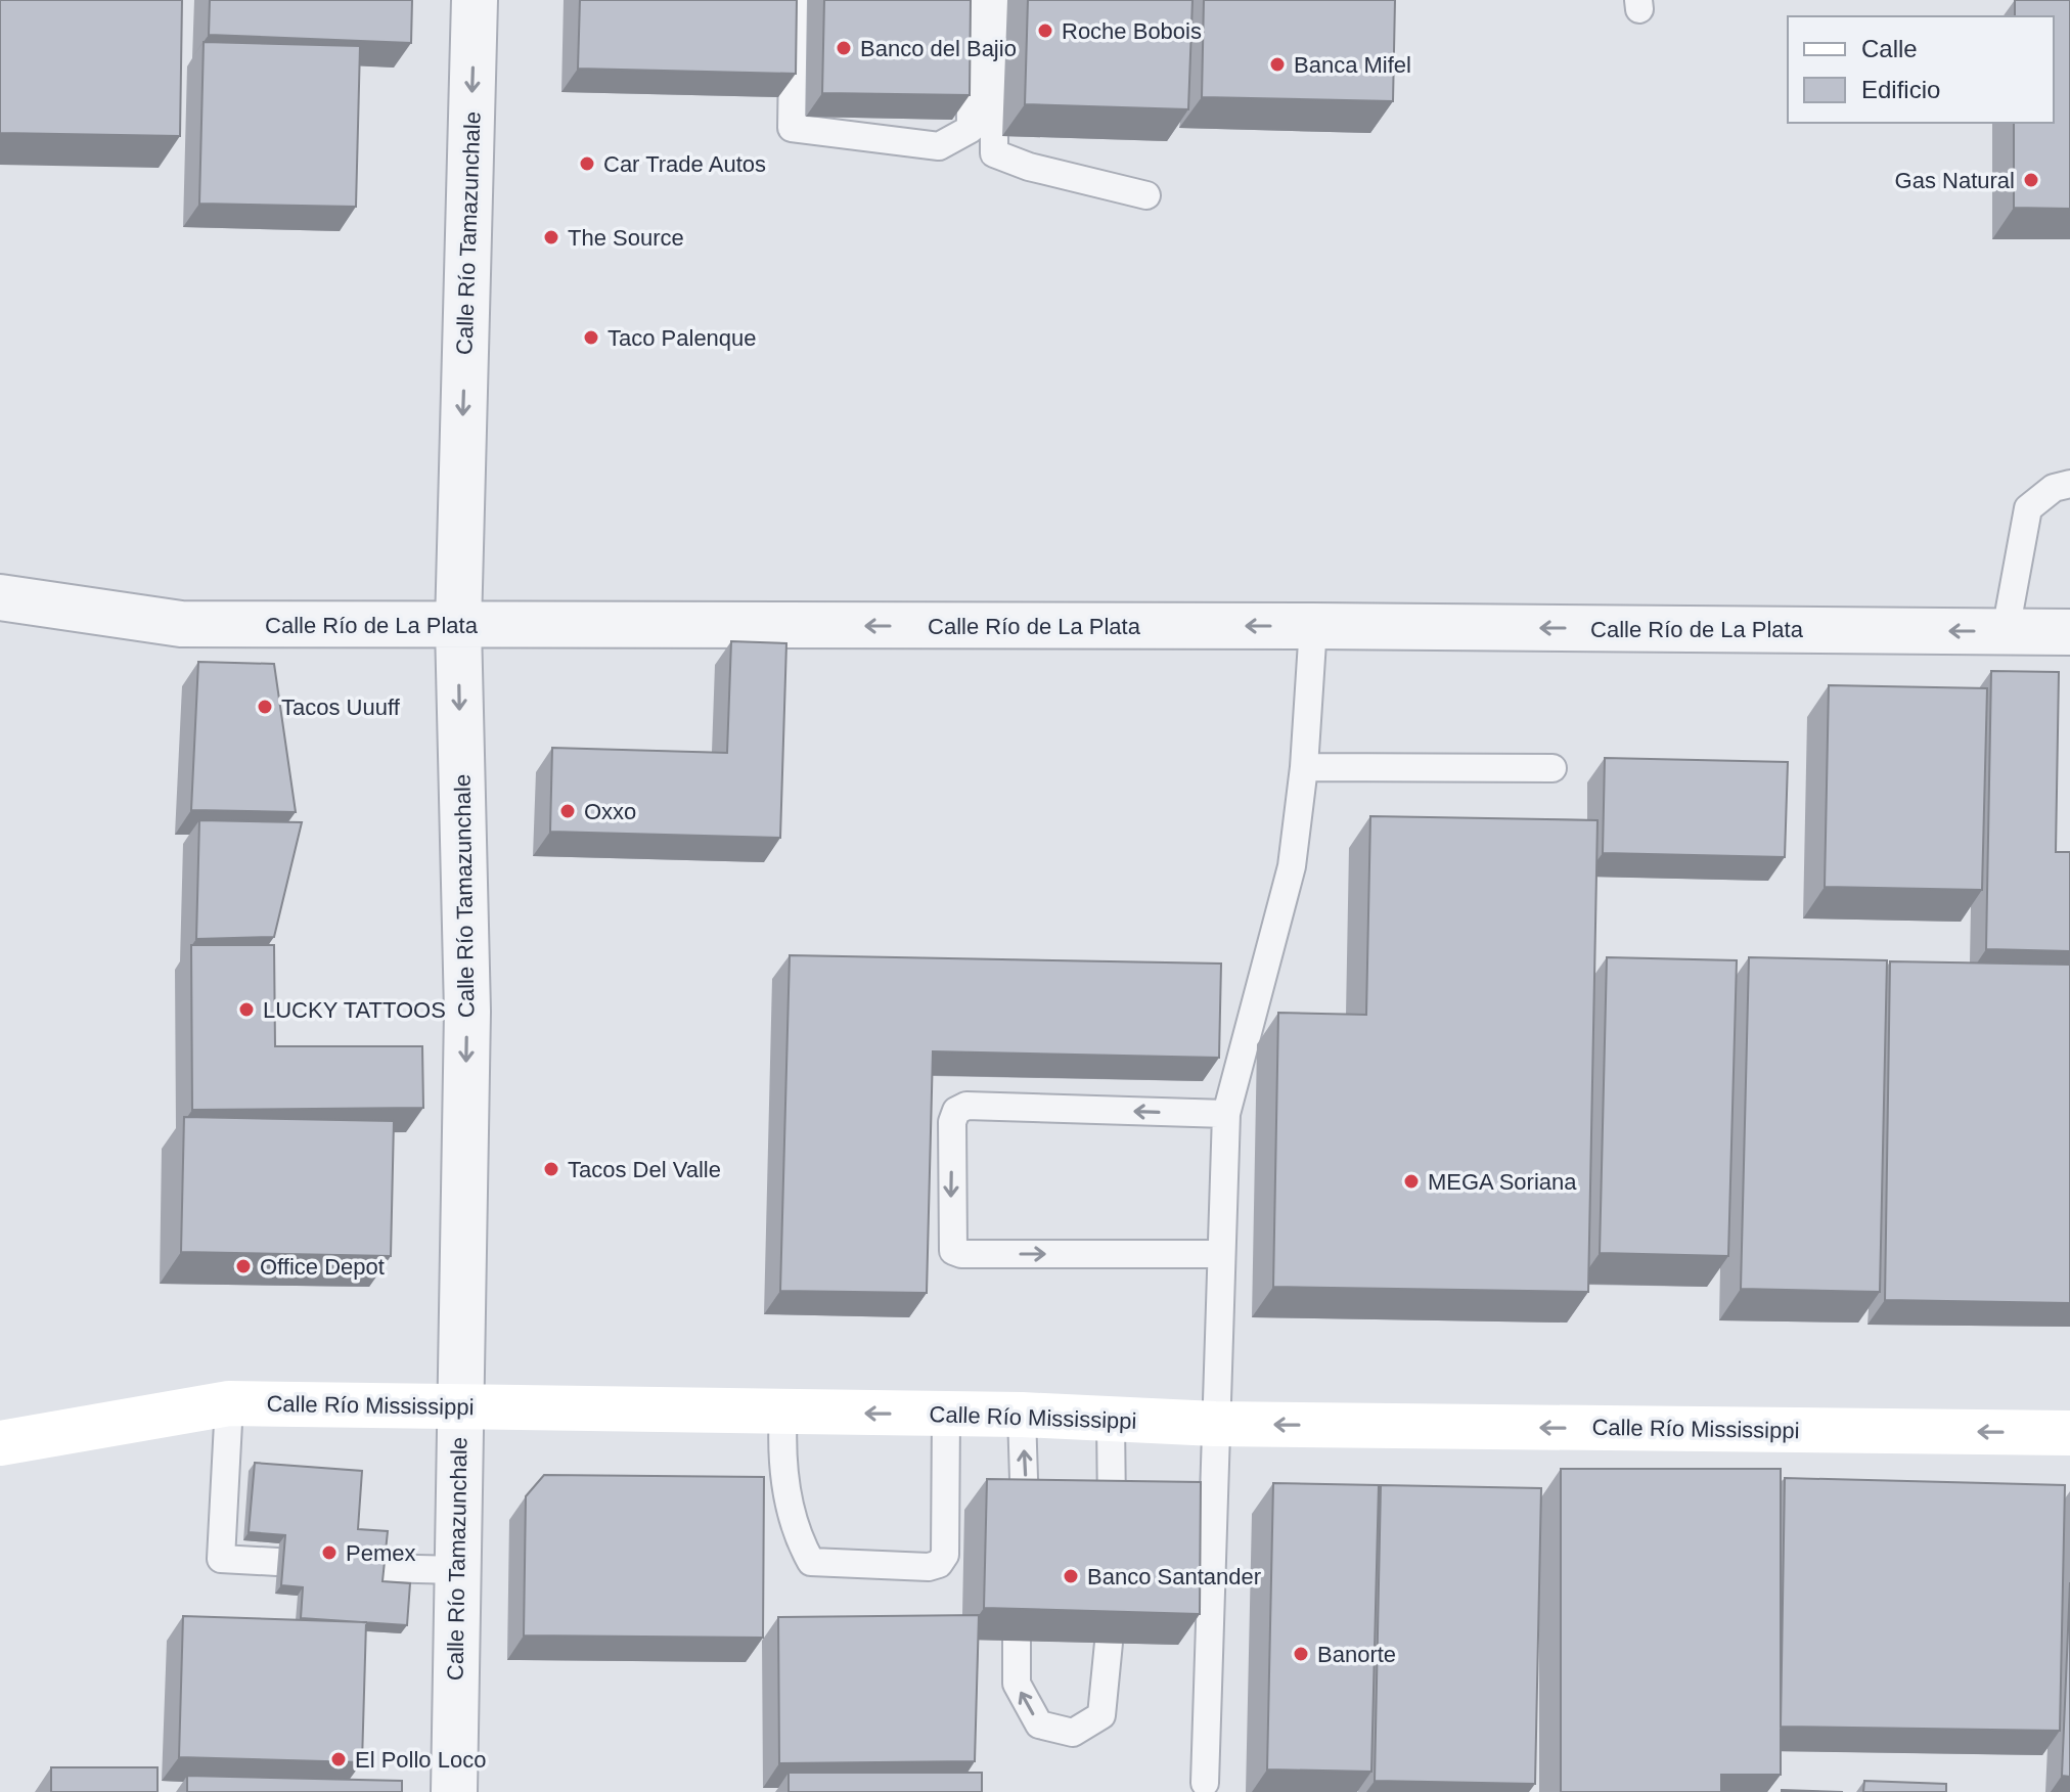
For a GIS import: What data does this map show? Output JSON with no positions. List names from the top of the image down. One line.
{"streets":{"street":["Calle Río Tamazunchale","Calle Río de La Plata","Calle Río Mississippi"]},"crossings":[["Calle Río Tamazunchale","Calle Río de La Plata"],["Calle Río Tamazunchale","Calle Río Mississippi"]],"one_way":["Calle Río Tamazunchale","Calle Río de La Plata","Calle Río Mississippi"],"places":["Roche Bobois","Banco del Bajio","Banca Mifel","Car Trade Autos","Gas Natural","The Source","Taco Palenque","Tacos Uuuff","Oxxo","LUCKY TATTOOS","Tacos Del Valle","MEGA Soriana","Office Depot","Pemex","Banco Santander","Banorte","El Pollo Loco"],"legend":["Calle","Edificio"]}
